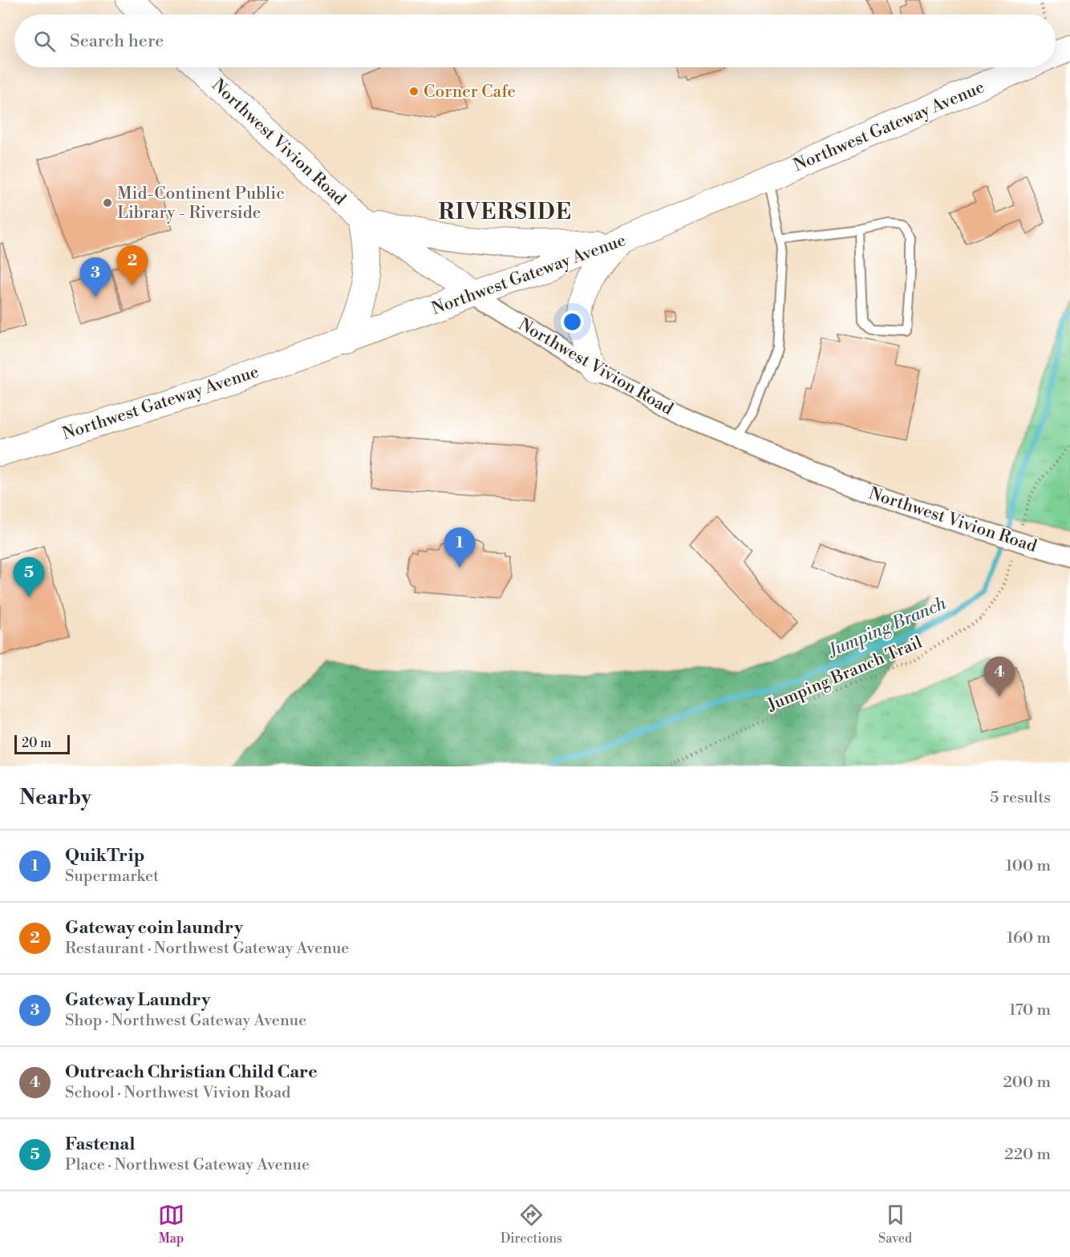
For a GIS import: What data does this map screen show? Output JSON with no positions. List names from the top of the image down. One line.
{"streets":{"main road":["Northwest Gateway Avenue","Northwest Vivion Road"],"path":["Jumping Branch Trail"]},"crossings":[["Northwest Gateway Avenue","Northwest Vivion Road"]],"districts":["RIVERSIDE"],"water":["Jumping Branch"],"places":["Corner Cafe","Mid-Continent Public Library - Riverside"],"scale_bar":"20 m","page":{"search":"Search here","pins":["2","3","1","5","4"],"scale":"20 m","heading":["Nearby","5 results"],"list":[{"mark":"1","name":"QuikTrip","note":"Supermarket","value":"100 m"},{"mark":"2","name":"Gateway coin laundry","note":"Restaurant · Northwest Gateway Avenue","value":"160 m"},{"mark":"3","name":"Gateway Laundry","note":"Shop · Northwest Gateway Avenue","value":"170 m"},{"mark":"4","name":"Outreach Christian Child Care","note":"School · Northwest Vivion Road","value":"200 m"},{"mark":"5","name":"Fastenal","note":"Place · Northwest Gateway Avenue","value":"220 m"}],"nav":["Map","Directions","Saved"]}}
